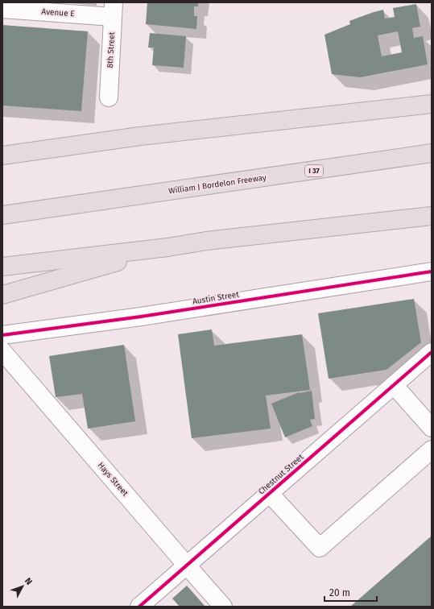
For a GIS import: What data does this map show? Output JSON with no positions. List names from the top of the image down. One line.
{"streets":{"highway":["I 37","William J Bordelon Freeway"],"street":["Avenue E","8th Street","Austin Street","Chestnut Street","Hays Street"]},"crossings":[["Avenue E","8th Street"],["Chestnut Street","Hays Street"]],"scale_bar":"20 m","north":"top right"}
